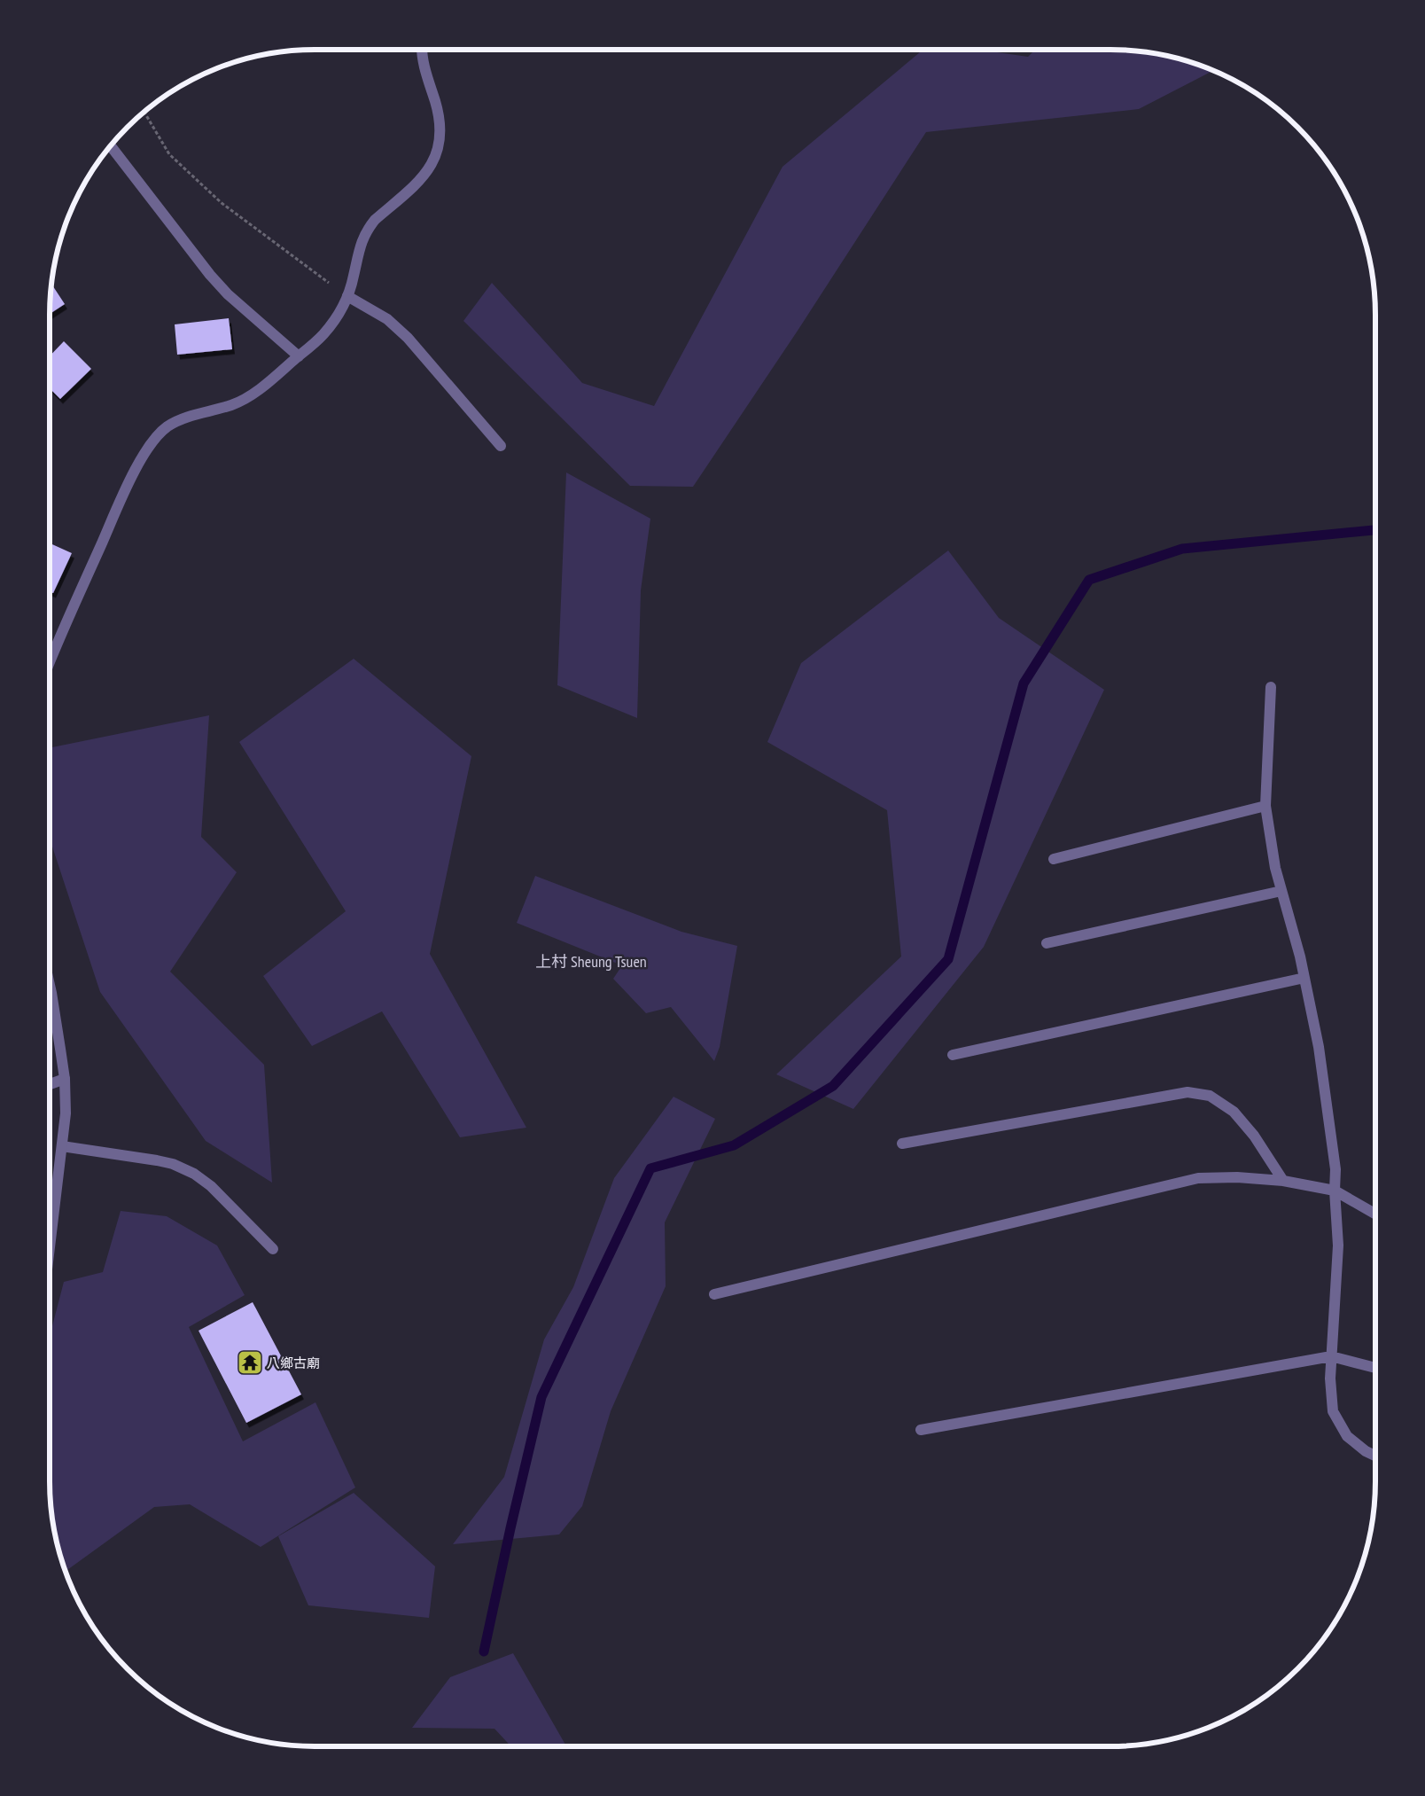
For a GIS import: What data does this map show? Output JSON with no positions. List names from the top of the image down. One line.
{"districts":["上村 Sheung Tsuen"],"places":{"temple":["八鄉古廟"]}}
